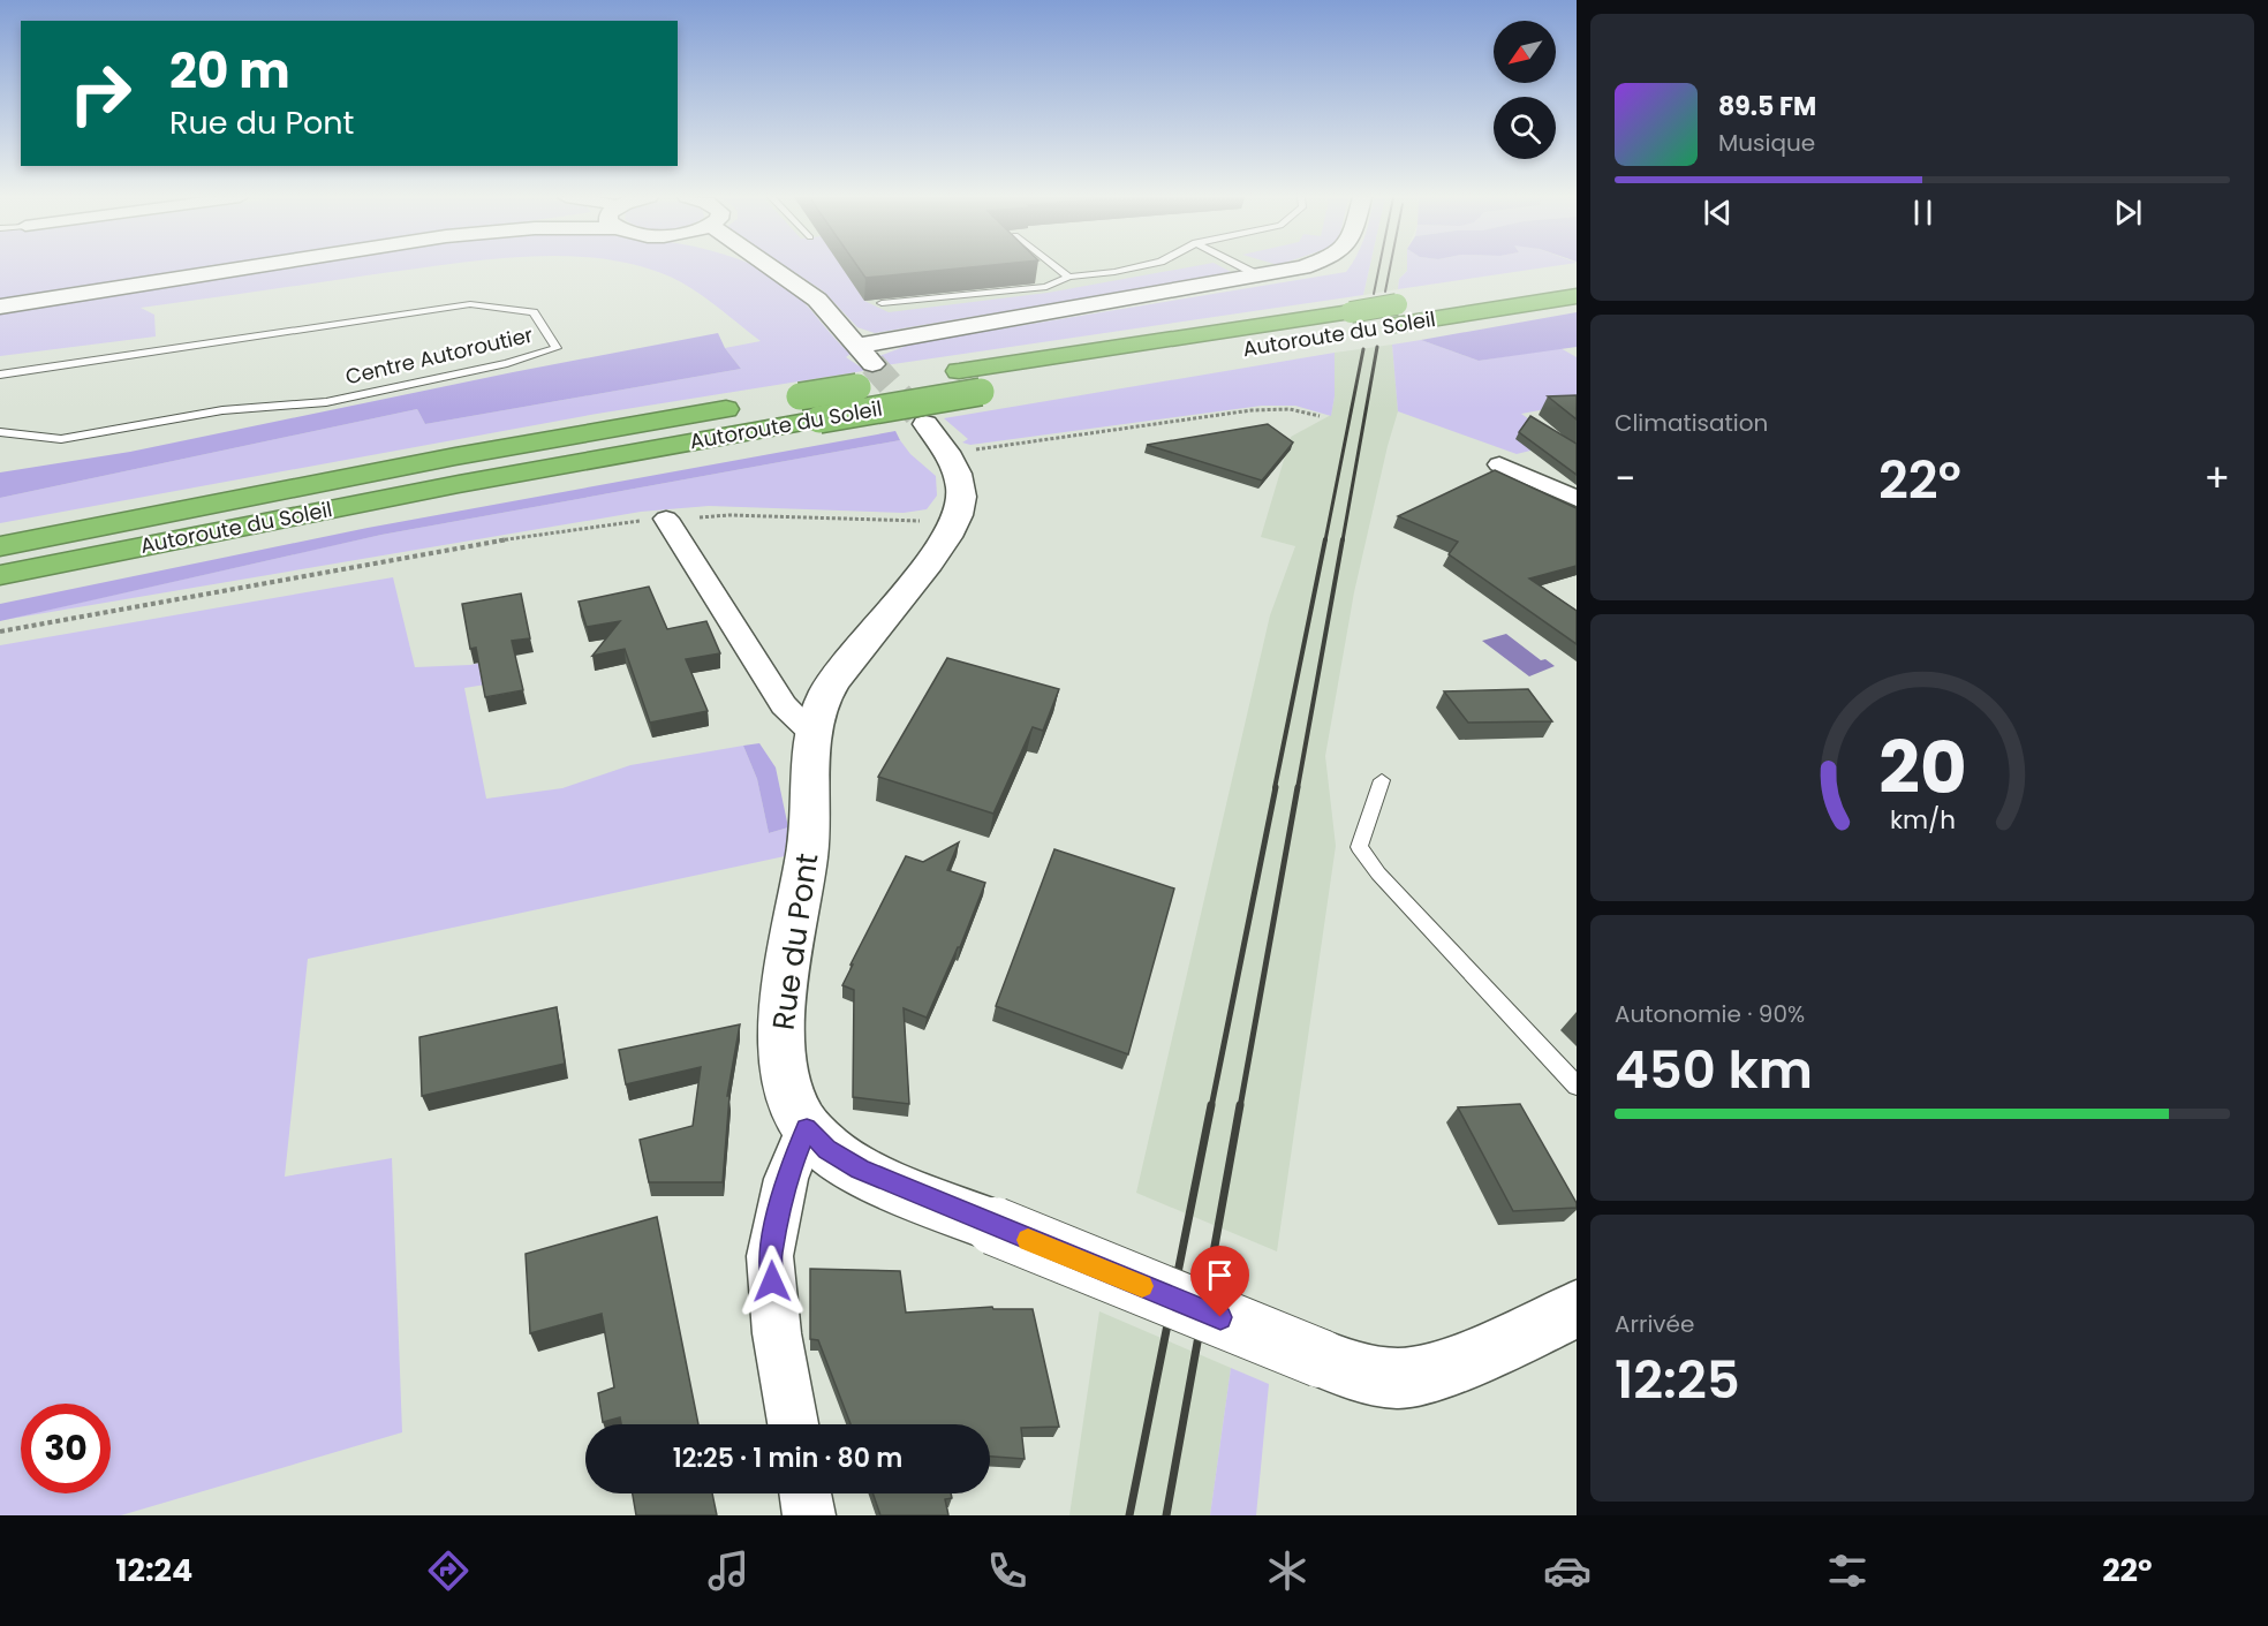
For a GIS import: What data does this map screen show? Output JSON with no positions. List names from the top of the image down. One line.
{"streets":{"highway":["Autoroute du Soleil"],"street":["Rue du Pont"],"lane":["Centre Autoroutier"]},"north":"bottom left","page":{"turn":["20 m","Rue du Pont"],"song":["89.5 FM","Musique"],"tile":["Climatisation",["Autonomie · 90%","450 km"],["Arrivée","12:25"]],"heat":["−","22°","+"],"limit":"30","trip":"12:25 · 1 min · 80 m","tabs":["12:24","22°"],"gauge":["20","km/h"]}}
